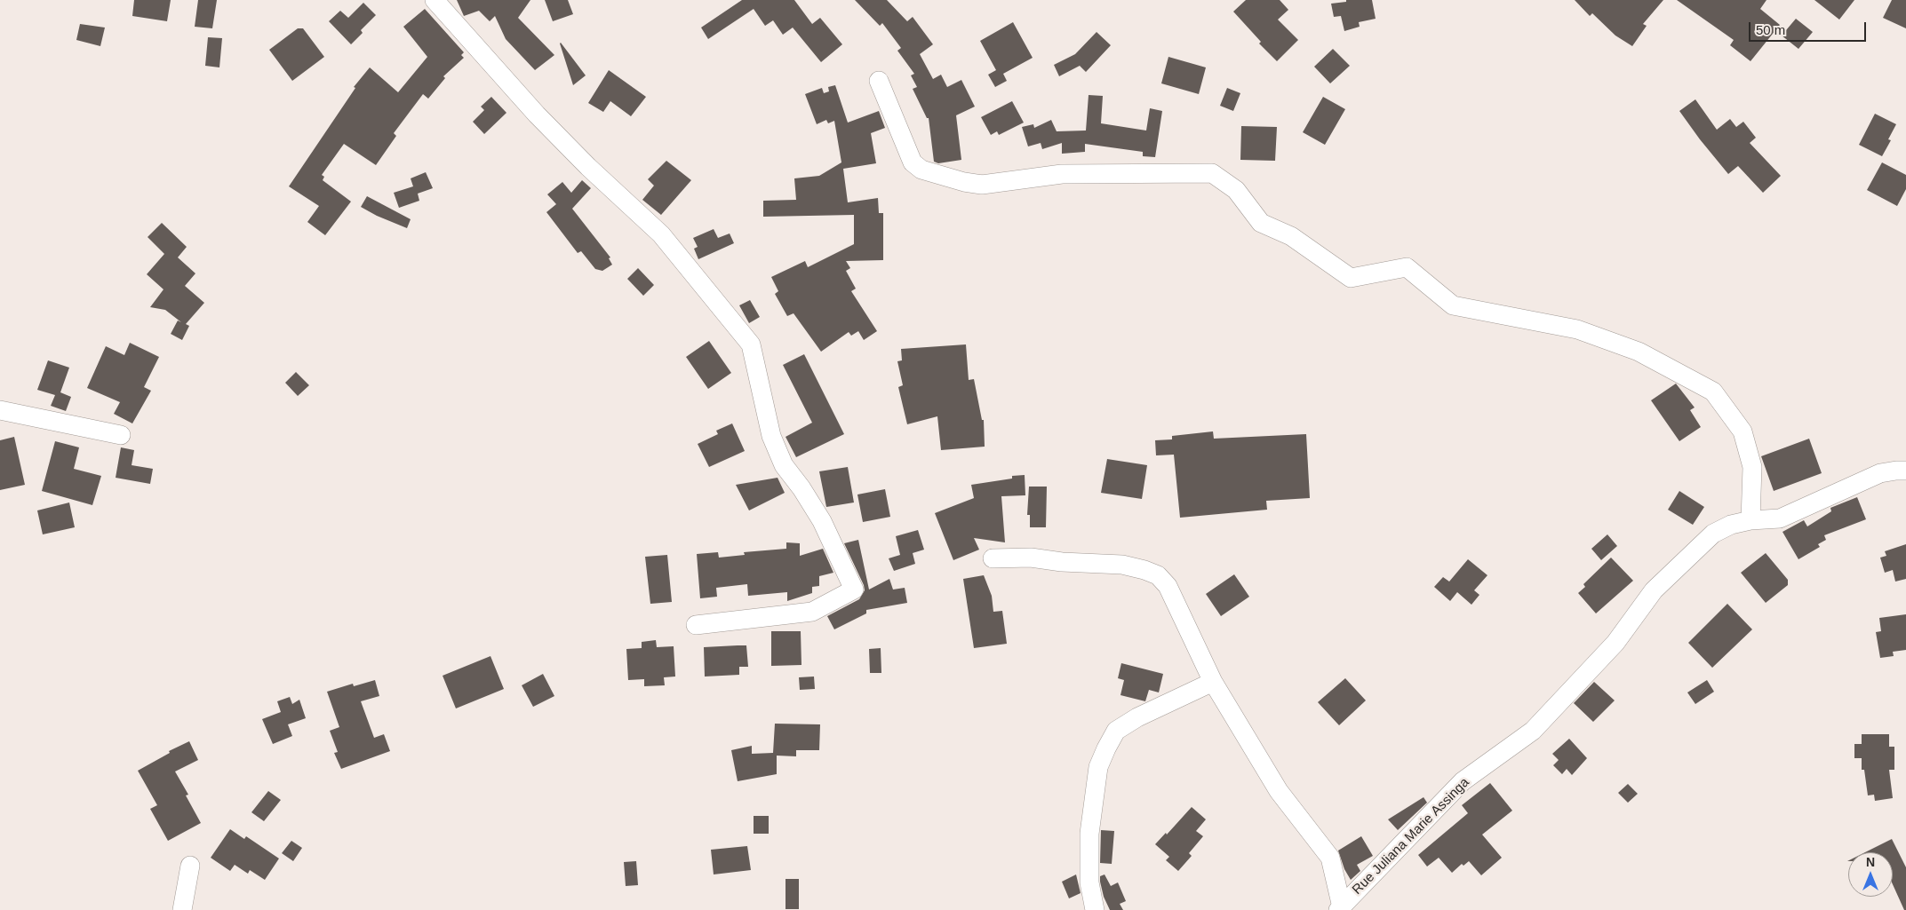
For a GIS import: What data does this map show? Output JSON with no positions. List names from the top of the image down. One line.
{"streets":{"street":["Rue Juliana Marie Assinga"]},"scale_bar":"50 m","north":"top"}
